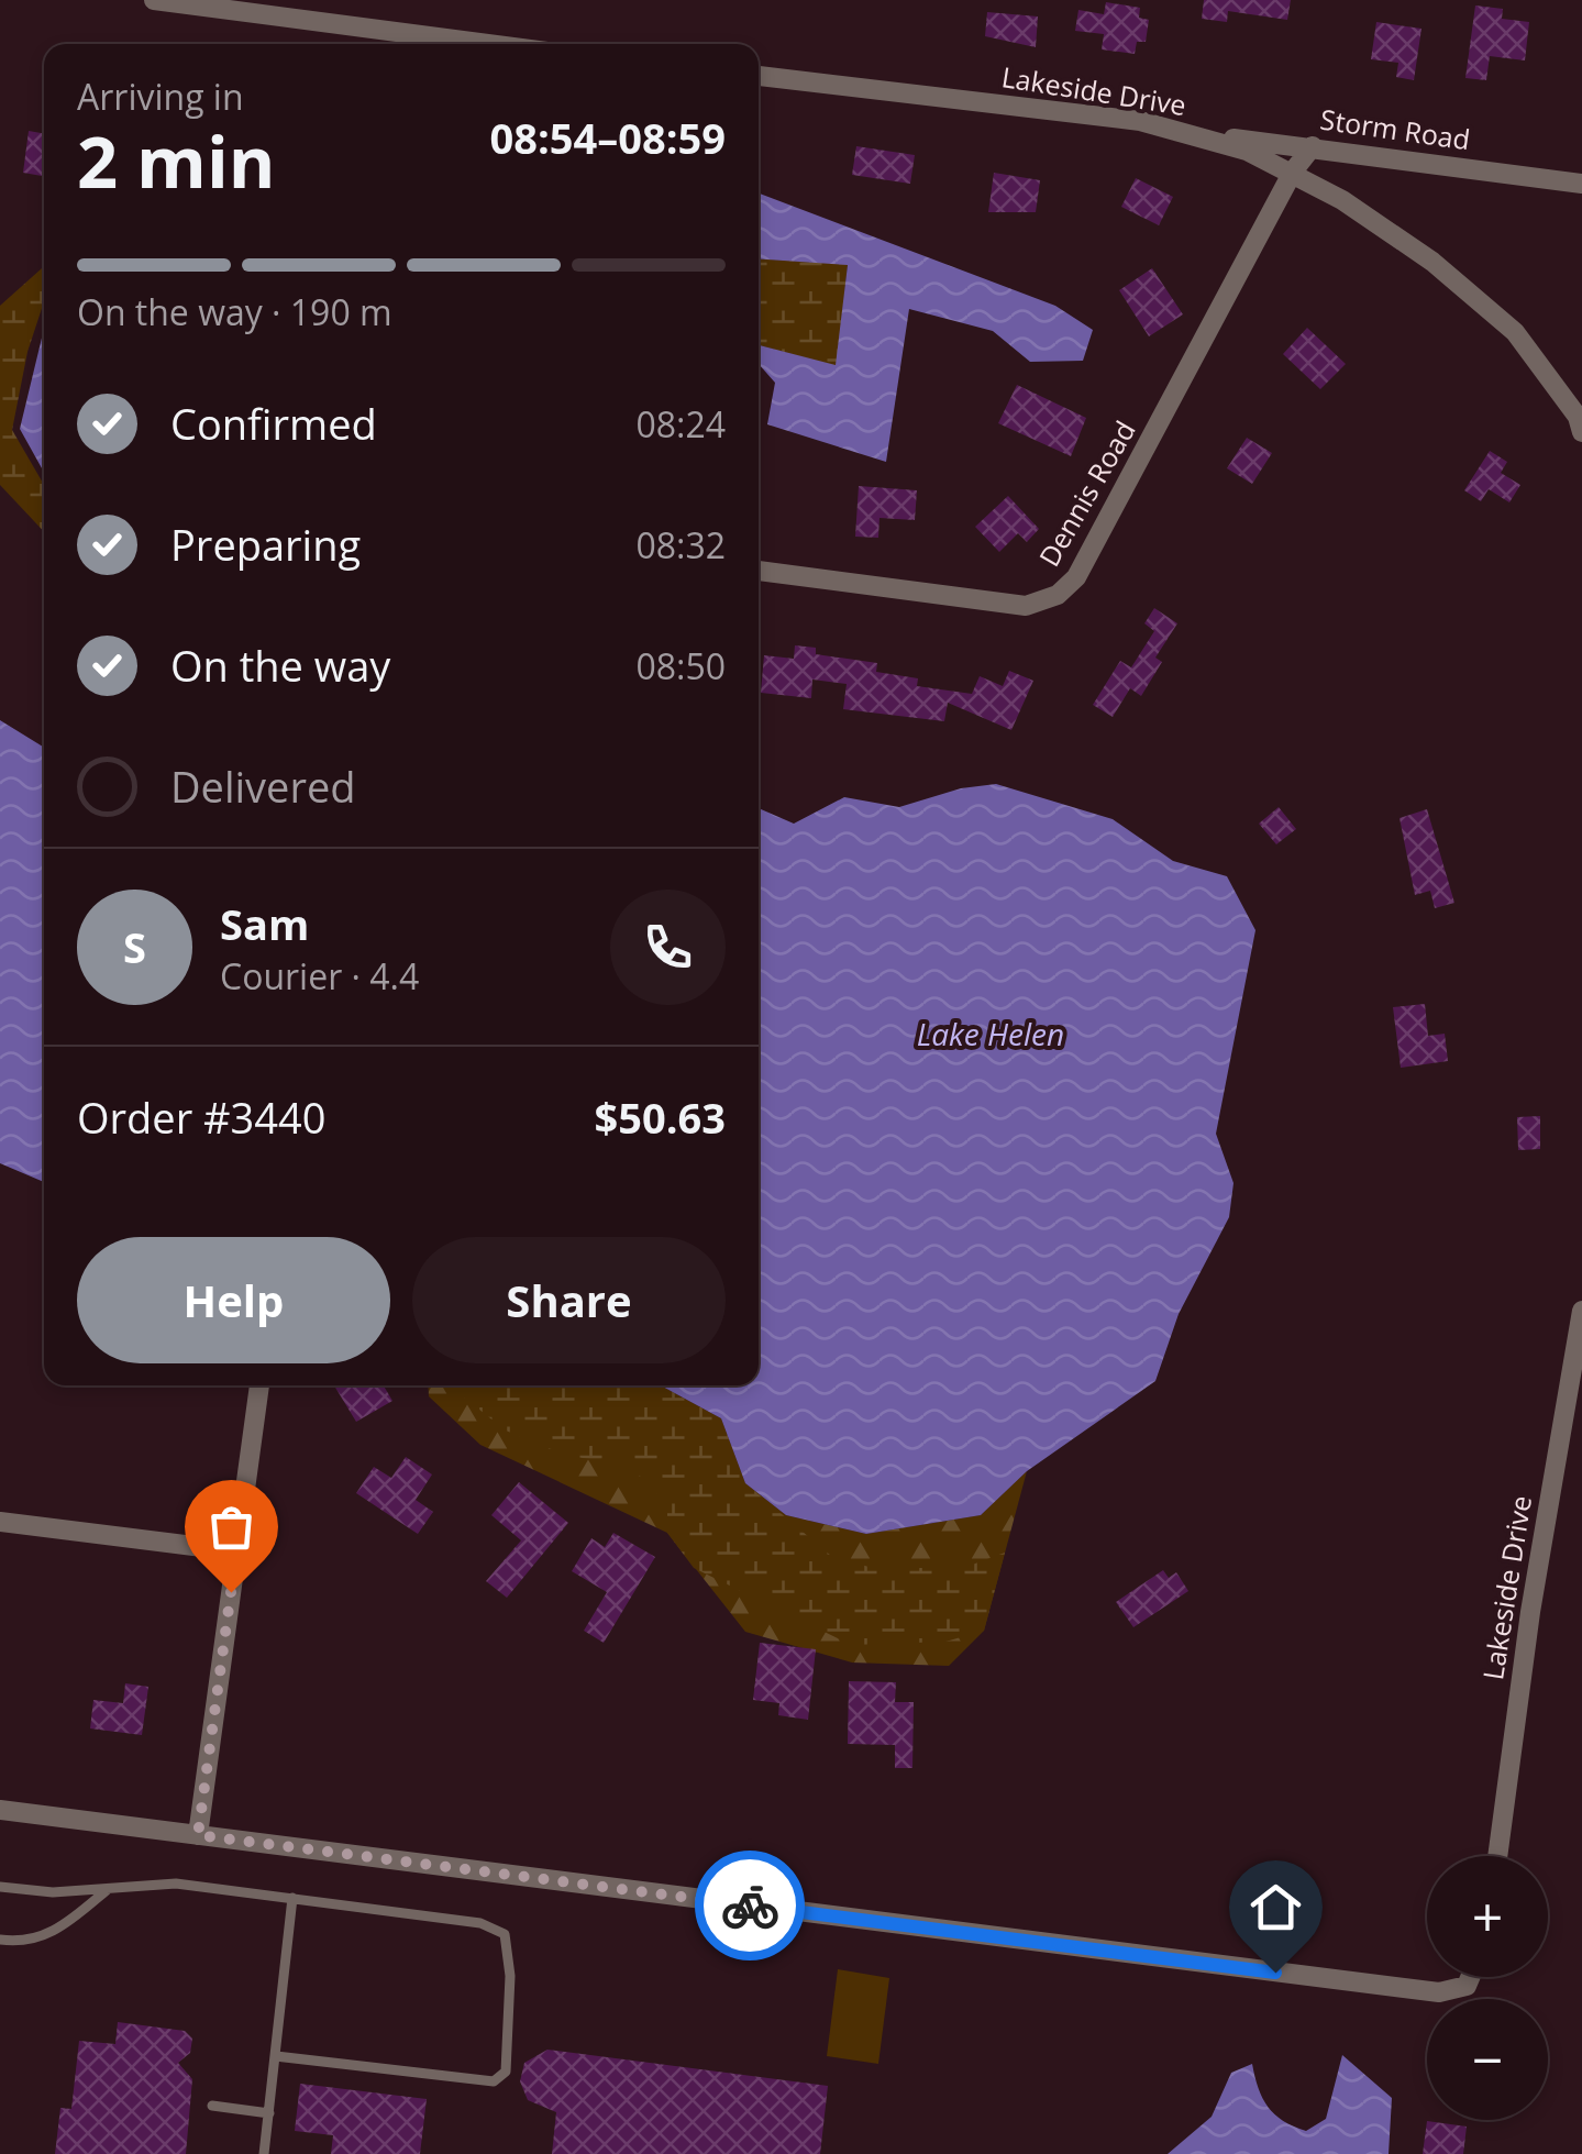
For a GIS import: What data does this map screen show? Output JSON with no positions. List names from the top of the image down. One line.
{"streets":{"street":["Lakeside Drive","Storm Road","Dennis Road"]},"crossings":[["Lakeside Drive","Storm Road"],["Lakeside Drive","Dennis Road"],["Storm Road","Dennis Road"]],"water":["Lake Helen"],"page":{"heading":["2 min","Arriving in","08:54–08:59"],"panel":["Sam","Courier · 4.4","Order #3440","$50.63"],"bar":"On the way · 190 m","list":[["Confirmed","08:24"],["Preparing","08:32"],["On the way","08:50"],"Delivered"],"round":"S","buttons":["Help","Share"],"map_buttons":["+","−"]}}
